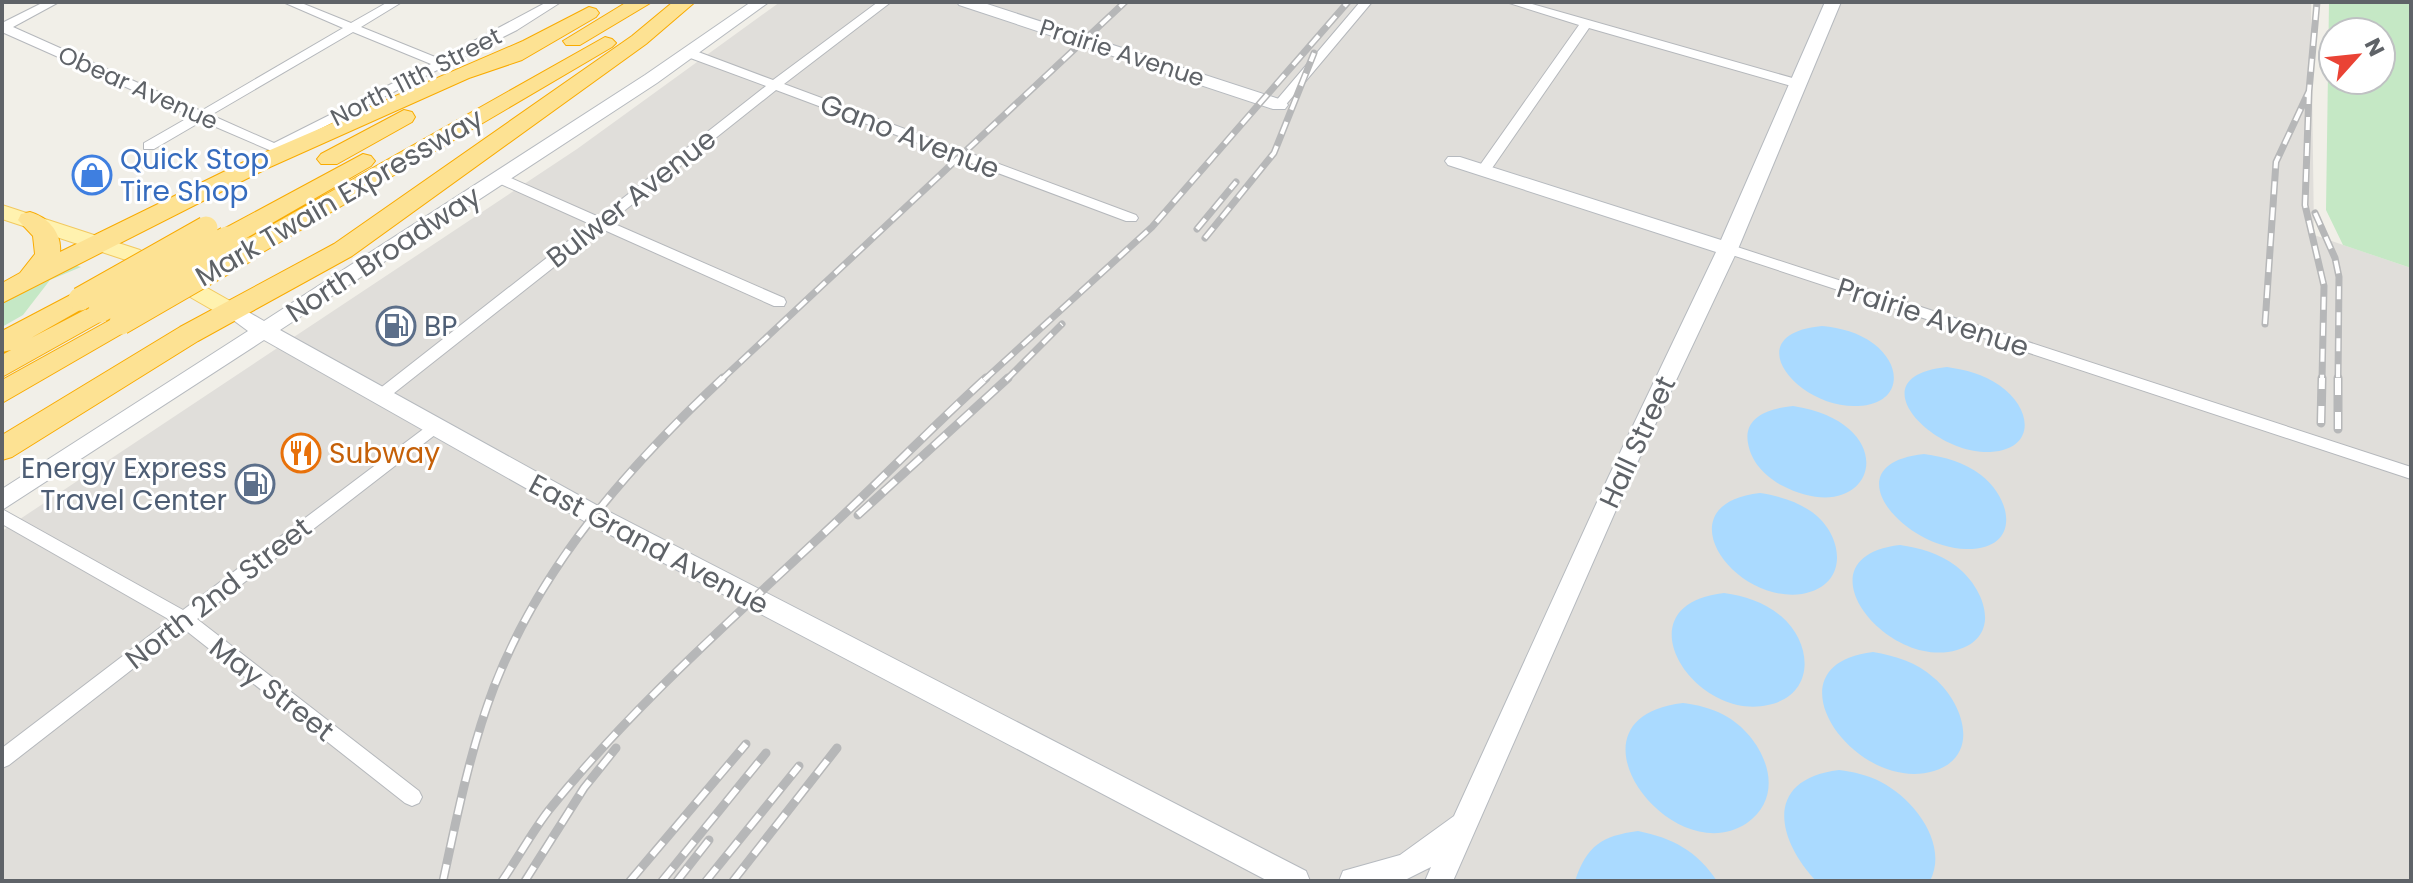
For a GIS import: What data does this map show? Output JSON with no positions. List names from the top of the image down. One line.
{"streets":{"highway":["Mark Twain Expressway"],"main road":["Prairie Avenue","North Broadway","Hall Street","East Grand Avenue"],"street":["North 11th Street","Obear Avenue","Gano Avenue","Bulwer Avenue","North 2nd Street","May Street"]},"crossings":[["Prairie Avenue","Hall Street"],["North 11th Street","Obear Avenue"],["Gano Avenue","Bulwer Avenue"],["Gano Avenue","North Broadway"],["Bulwer Avenue","East Grand Avenue"],["North Broadway","East Grand Avenue"],["East Grand Avenue","North 2nd Street"],["North 2nd Street","May Street"]],"places":{"shop":["Quick Stop Tire Shop"],"fuel station":["BP","Energy Express Travel Center"],"restaurant":["Subway"]},"north":"top right"}
